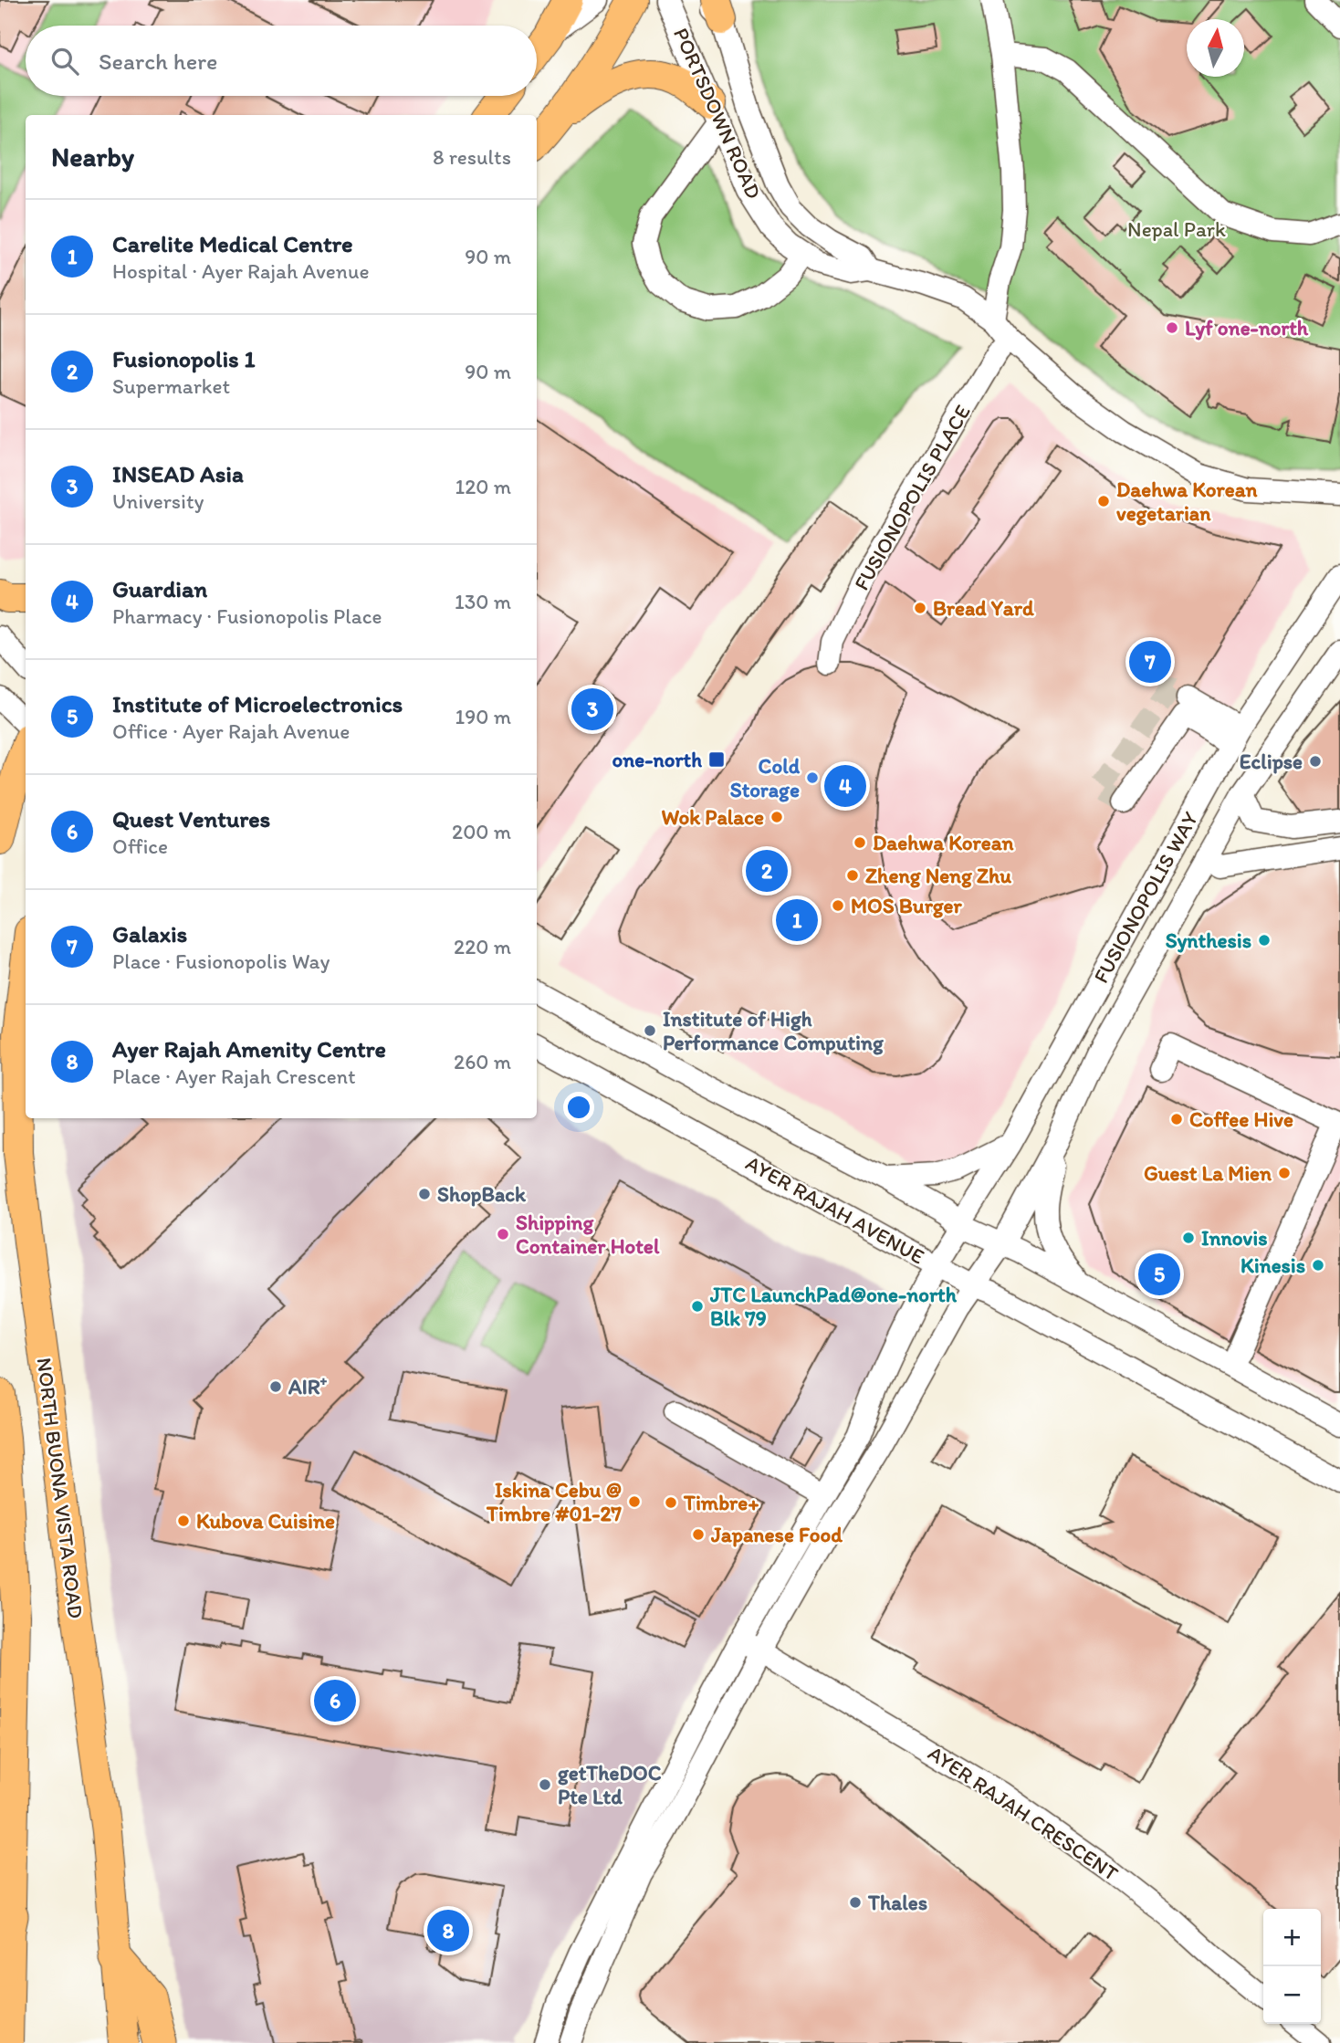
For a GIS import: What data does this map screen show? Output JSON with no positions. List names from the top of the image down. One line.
{"streets":{"main road":["NORTH BUONA VISTA ROAD"],"street":["PORTSDOWN ROAD","FUSIONOPOLIS PLACE","FUSIONOPOLIS WAY","AYER RAJAH AVENUE","AYER RAJAH CRESCENT"]},"crossings":[["PORTSDOWN ROAD","FUSIONOPOLIS PLACE"]],"parks":["Nepal Park"],"places":{"other":["Lyf one-north","Daehwa Korean vegetarian","Bread Yard","Eclipse","Cold Storage","Wok Palace","Daehwa Korean","Zheng Neng Zhu","MOS Burger","Synthesis","Institute of High Performance Computing","Coffee Hive","Guest La Mien","ShopBack","Shipping Container Hotel","Innovis","Kinesis","JTC LaunchPad@one-north Blk 79","AIR⁺","Iskina Cebu @ Timbre #01-27","Timbre+","Kubova Cuisine","Japanese Food","getTheDOC Pte Ltd","Thales"],"transit":["one-north"]},"north":"top","page":{"search":"Search here","heading":["Nearby","8 results"],"list":[{"mark":"1","name":"Carelite Medical Centre","note":"Hospital · Ayer Rajah Avenue","value":"90 m"},{"mark":"2","name":"Fusionopolis 1","note":"Supermarket","value":"90 m"},{"mark":"3","name":"INSEAD Asia","note":"University","value":"120 m"},{"mark":"4","name":"Guardian","note":"Pharmacy · Fusionopolis Place","value":"130 m"},{"mark":"5","name":"Institute of Microelectronics","note":"Office · Ayer Rajah Avenue","value":"190 m"},{"mark":"6","name":"Quest Ventures","note":"Office","value":"200 m"},{"mark":"7","name":"Galaxis","note":"Place · Fusionopolis Way","value":"220 m"},{"mark":"8","name":"Ayer Rajah Amenity Centre","note":"Place · Ayer Rajah Crescent","value":"260 m"}],"pins":["7","3","4","2","1","5","6","8"],"map_buttons":["+","−"]}}
